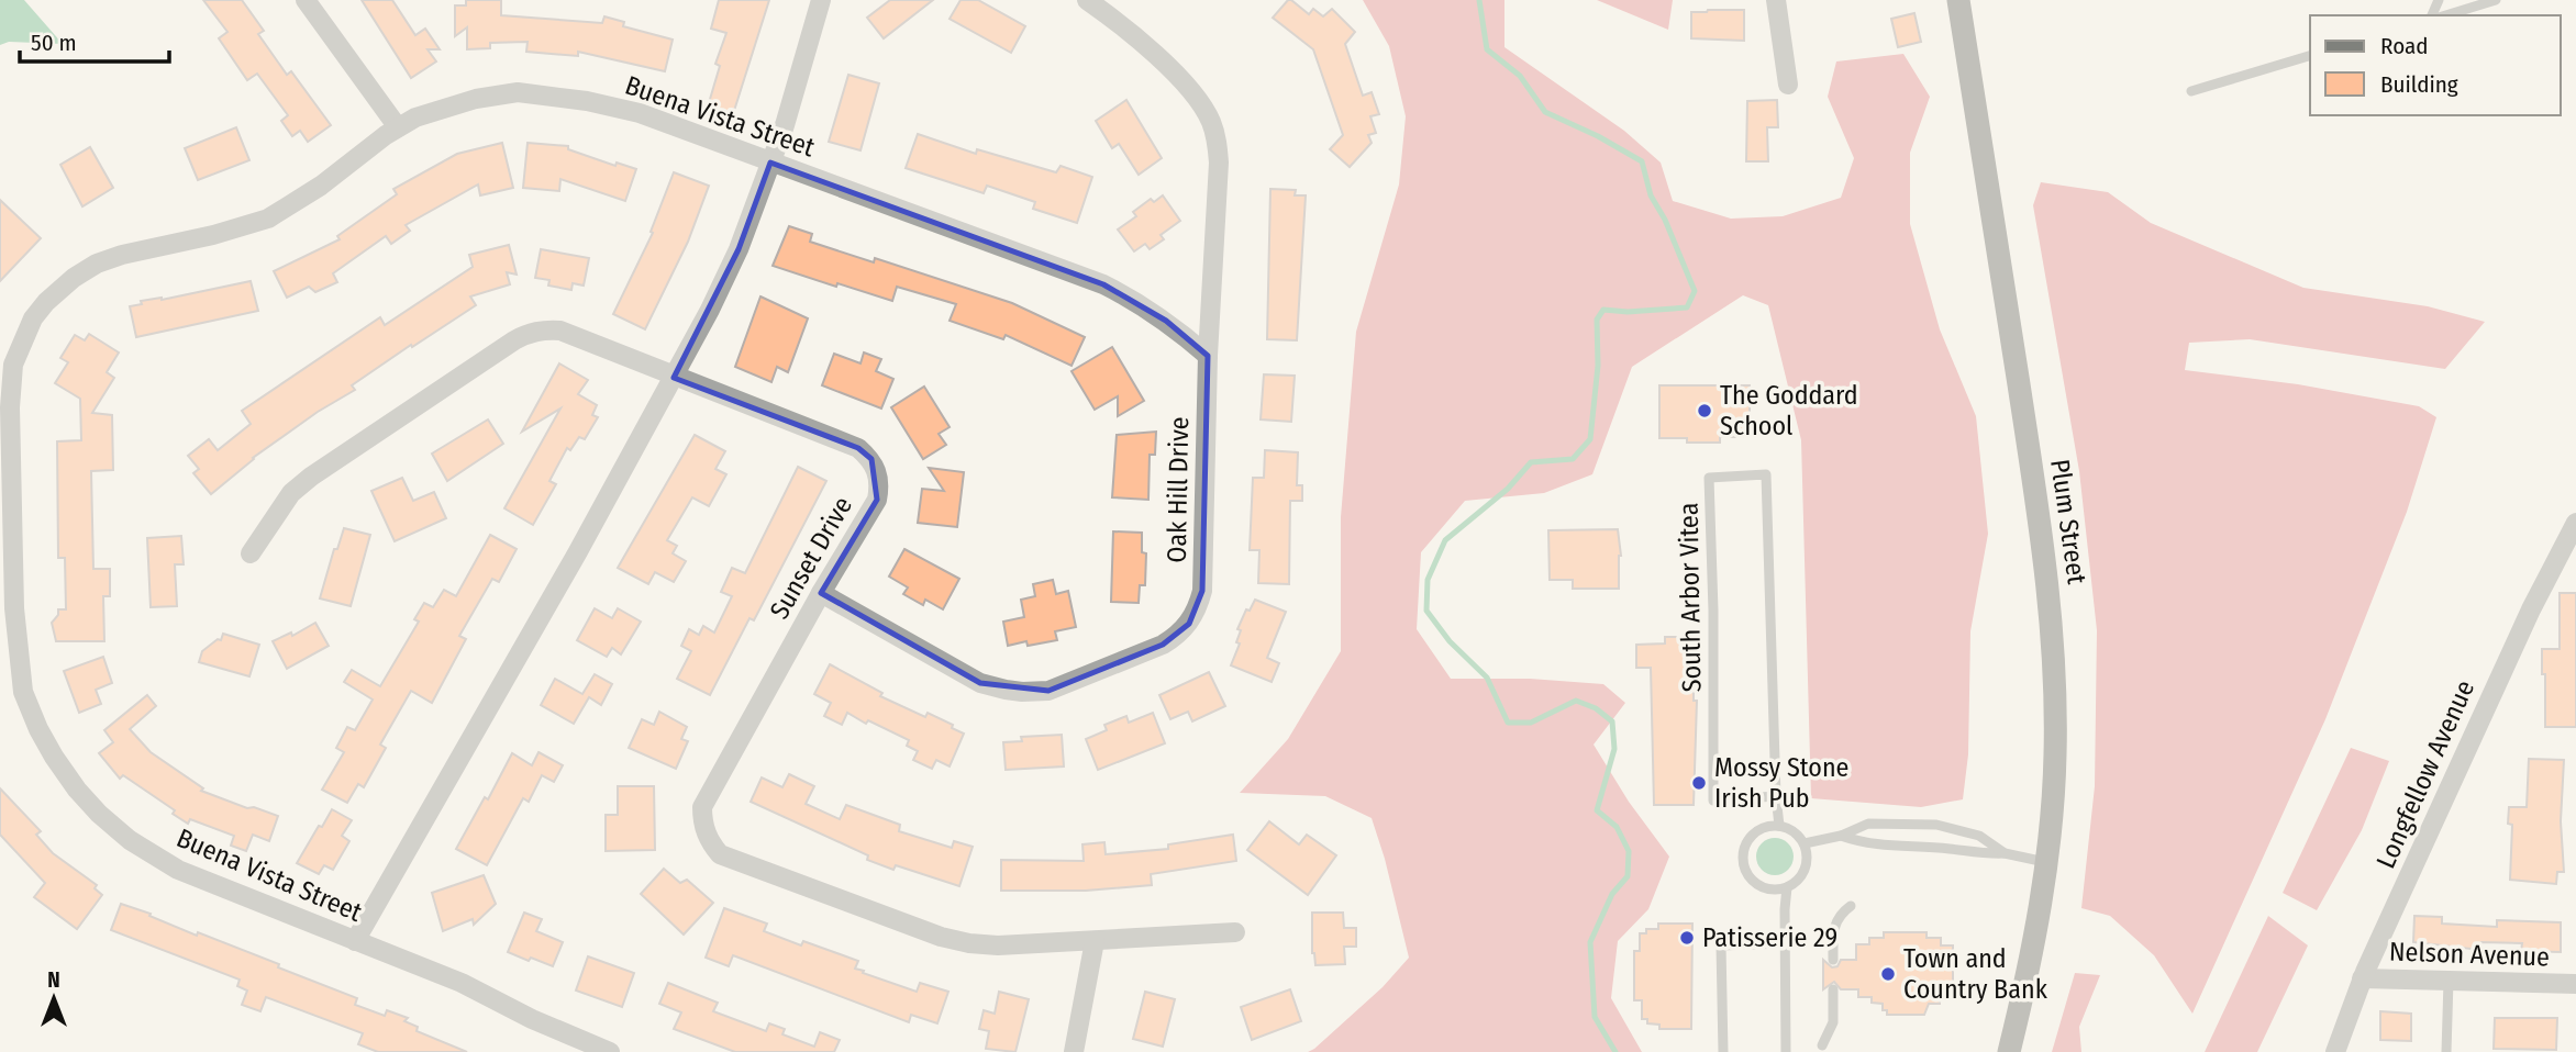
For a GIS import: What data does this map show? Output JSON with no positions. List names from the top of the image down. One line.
{"streets":{"main road":["Plum Street"],"street":["Buena Vista Street","Oak Hill Drive","Sunset Drive","Longfellow Avenue","Nelson Avenue"],"lane":["South Arbor Vitea"]},"crossings":[["Buena Vista Street","Oak Hill Drive"],["Oak Hill Drive","Sunset Drive"],["Longfellow Avenue","Nelson Avenue"]],"places":["The Goddard School","Mossy Stone Irish Pub","Patisserie 29","Town and Country Bank"],"legend":["Road","Building"],"scale_bar":"50 m","north":"top"}
